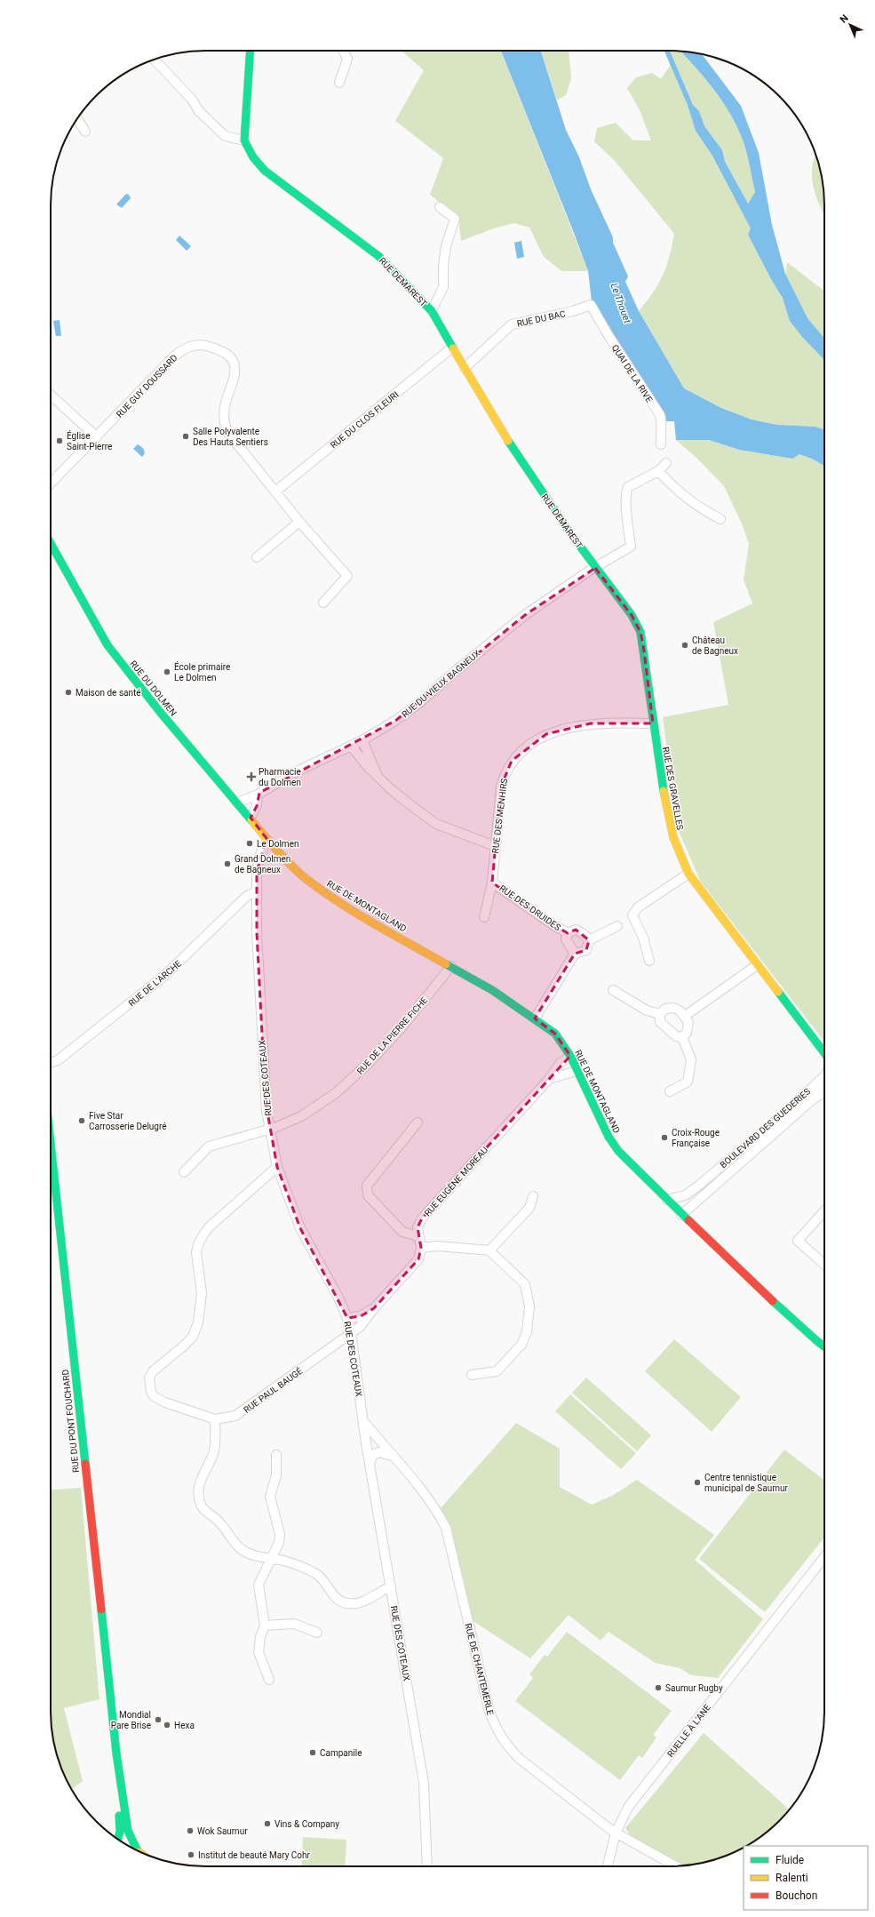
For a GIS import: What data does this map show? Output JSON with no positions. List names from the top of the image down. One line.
{"streets":{"street":["RUE DEMAREST","RUE DU BAC","QUAI DE LA RIVE","RUE GUY DOUSSARD","RUE DU CLOS FLEURI","RUE DU VIEUX BAGNEUX","RUE DU DOLMEN","RUE DES GRAVELLES","RUE DES MENHIRS","RUE DE MONTAGLAND","RUE DES DRUIDES","RUE DE L'ARCHE","RUE DE LA PIERRE FICHE","RUE DES COTEAUX","BOULEVARD DES GUEDERIES","RUE EUGÈNE MOREAU","RUE PAUL BAUGÉ","RUE DU PONT FOUCHARD","RUE DE CHANTEMERLE","RUELLE À L'ANE"]},"crossings":[["RUE DEMAREST","RUE DU BAC"],["RUE DEMAREST","RUE DU CLOS FLEURI"],["RUE DEMAREST","RUE DU VIEUX BAGNEUX"],["RUE DEMAREST","RUE DES GRAVELLES"],["RUE DU BAC","QUAI DE LA RIVE"],["RUE GUY DOUSSARD","RUE DU CLOS FLEURI"],["RUE DU VIEUX BAGNEUX","RUE DU DOLMEN"],["RUE DU VIEUX BAGNEUX","RUE DES GRAVELLES"],["RUE DU DOLMEN","RUE DE MONTAGLAND"],["RUE DU DOLMEN","RUE DES COTEAUX"],["RUE DES GRAVELLES","RUE DES MENHIRS"],["RUE DES MENHIRS","RUE DES DRUIDES"],["RUE DE MONTAGLAND","RUE DE LA PIERRE FICHE"],["RUE DE MONTAGLAND","RUE DES COTEAUX"],["RUE DE MONTAGLAND","BOULEVARD DES GUEDERIES"],["RUE DE MONTAGLAND","RUE EUGÈNE MOREAU"],["RUE DE L'ARCHE","RUE DES COTEAUX"],["RUE DE LA PIERRE FICHE","RUE DES COTEAUX"],["RUE DES COTEAUX","RUE PAUL BAUGÉ"],["RUE DES COTEAUX","RUE DE CHANTEMERLE"],["RUE DE CHANTEMERLE","RUELLE À L'ANE"]],"water":["Le Thouet"],"places":{"other":["Salle Polyvalente Des Hauts Sentiers","Église Saint-Pierre","Château de Bagneux","École primaire Le Dolmen","Maison de santé","Le Dolmen","Grand Dolmen de Bagneux","Five Star Carrosserie Delugré","Croix-Rouge Française","Centre tennistique municipal de Saumur","Saumur Rugby","Mondial Pare Brise","Hexa","Campanile","Vins & Company","Wok Saumur","Institut de beauté Mary Cohr"],"health":["Pharmacie du Dolmen"]},"legend":["Fluide","Ralenti","Bouchon"],"north":"top left"}
